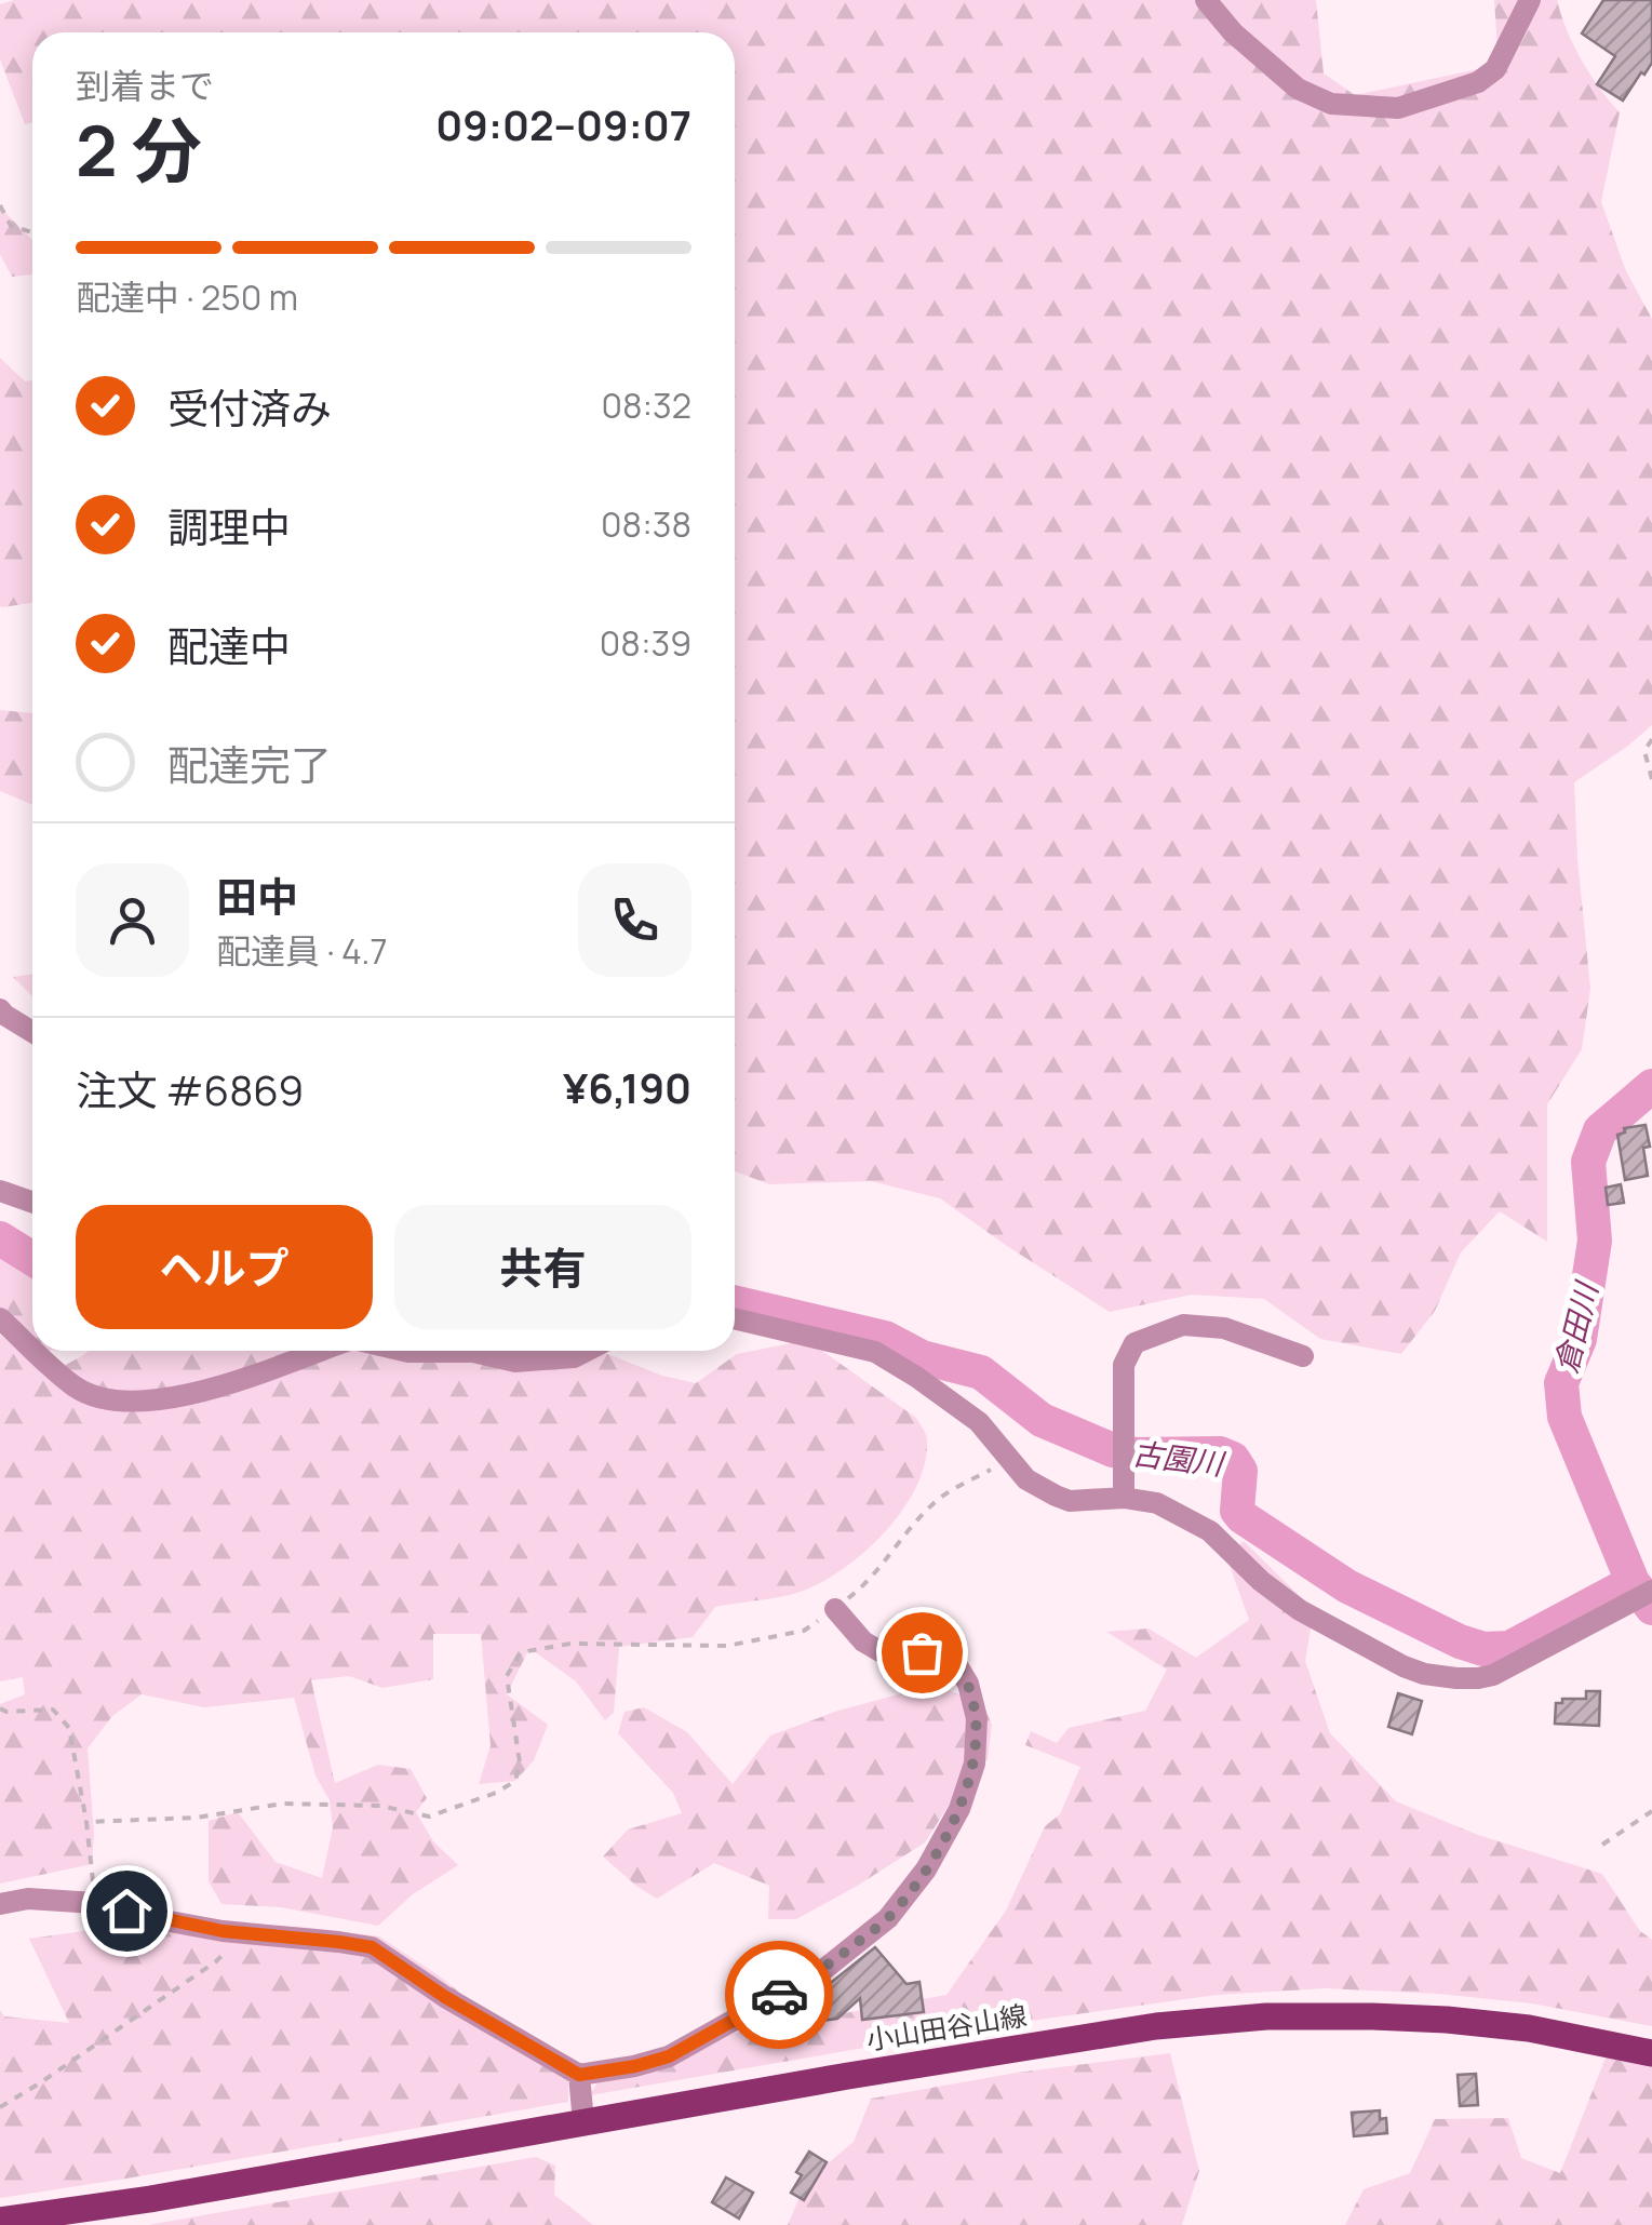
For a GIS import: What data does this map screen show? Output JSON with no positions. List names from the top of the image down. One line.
{"streets":{"main road":["小山田谷山線"]},"water":["倉田川","古園川"],"page":{"heading":["2 分","到着まで","09:02–09:07"],"panel":["田中","配達員 · 4.7","注文 #6869","¥6,190"],"bar":"配達中 · 250 m","list":[["受付済み","08:32"],["調理中","08:38"],["配達中","08:39"],"配達完了"],"buttons":["ヘルプ","共有"]}}
